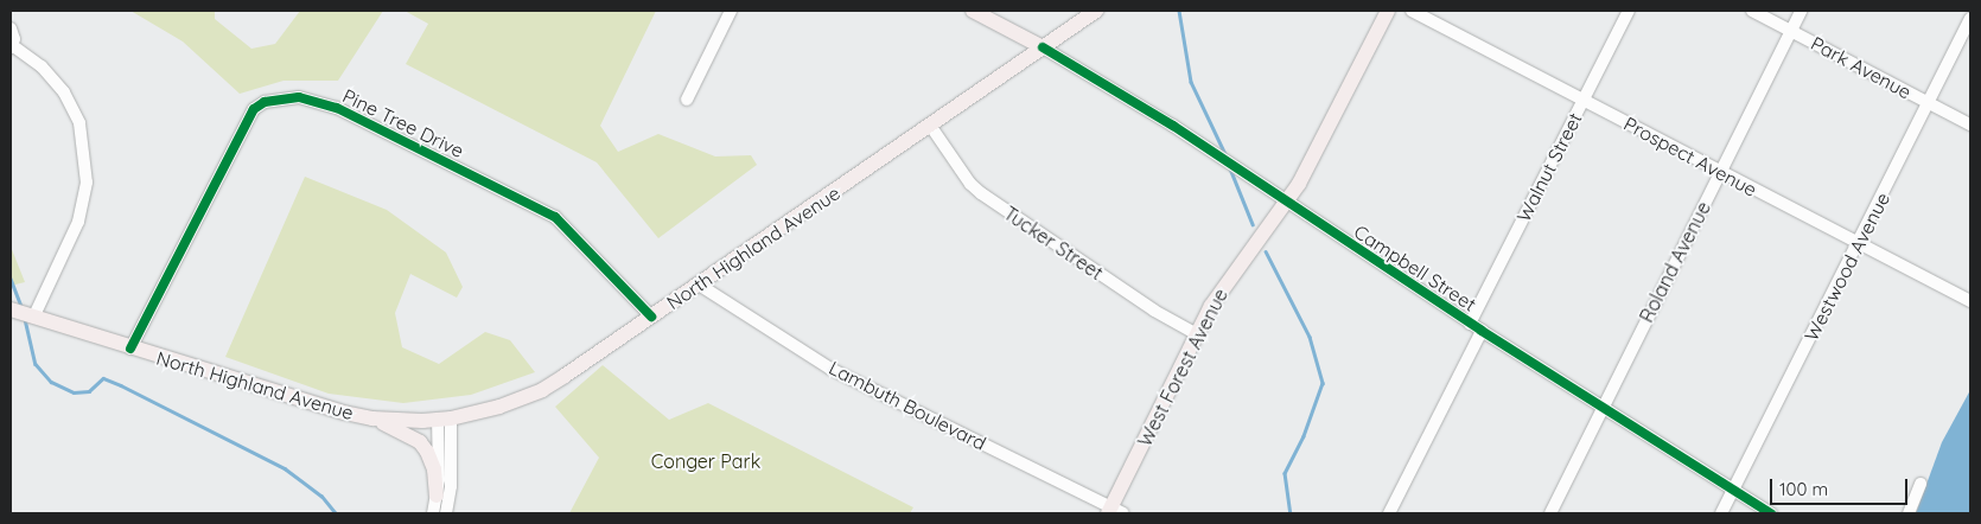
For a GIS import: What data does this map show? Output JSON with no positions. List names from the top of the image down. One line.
{"streets":{"main road":["North Highland Avenue","Campbell Street","West Forest Avenue"],"street":["Park Avenue","Pine Tree Drive","Prospect Avenue","Walnut Street","Tucker Street","Roland Avenue","Westwood Avenue","Lambuth Boulevard"]},"crossings":[["Park Avenue","Roland Avenue"],["Park Avenue","Westwood Avenue"],["Pine Tree Drive","North Highland Avenue"],["Prospect Avenue","Walnut Street"],["Prospect Avenue","Roland Avenue"],["Prospect Avenue","Westwood Avenue"],["Walnut Street","Campbell Street"],["Tucker Street","North Highland Avenue"],["Tucker Street","West Forest Avenue"],["North Highland Avenue","Campbell Street"],["North Highland Avenue","Lambuth Boulevard"],["Roland Avenue","Campbell Street"],["Westwood Avenue","Campbell Street"],["Campbell Street","West Forest Avenue"],["West Forest Avenue","Lambuth Boulevard"]],"parks":["Conger Park"],"scale_bar":"100 m"}
